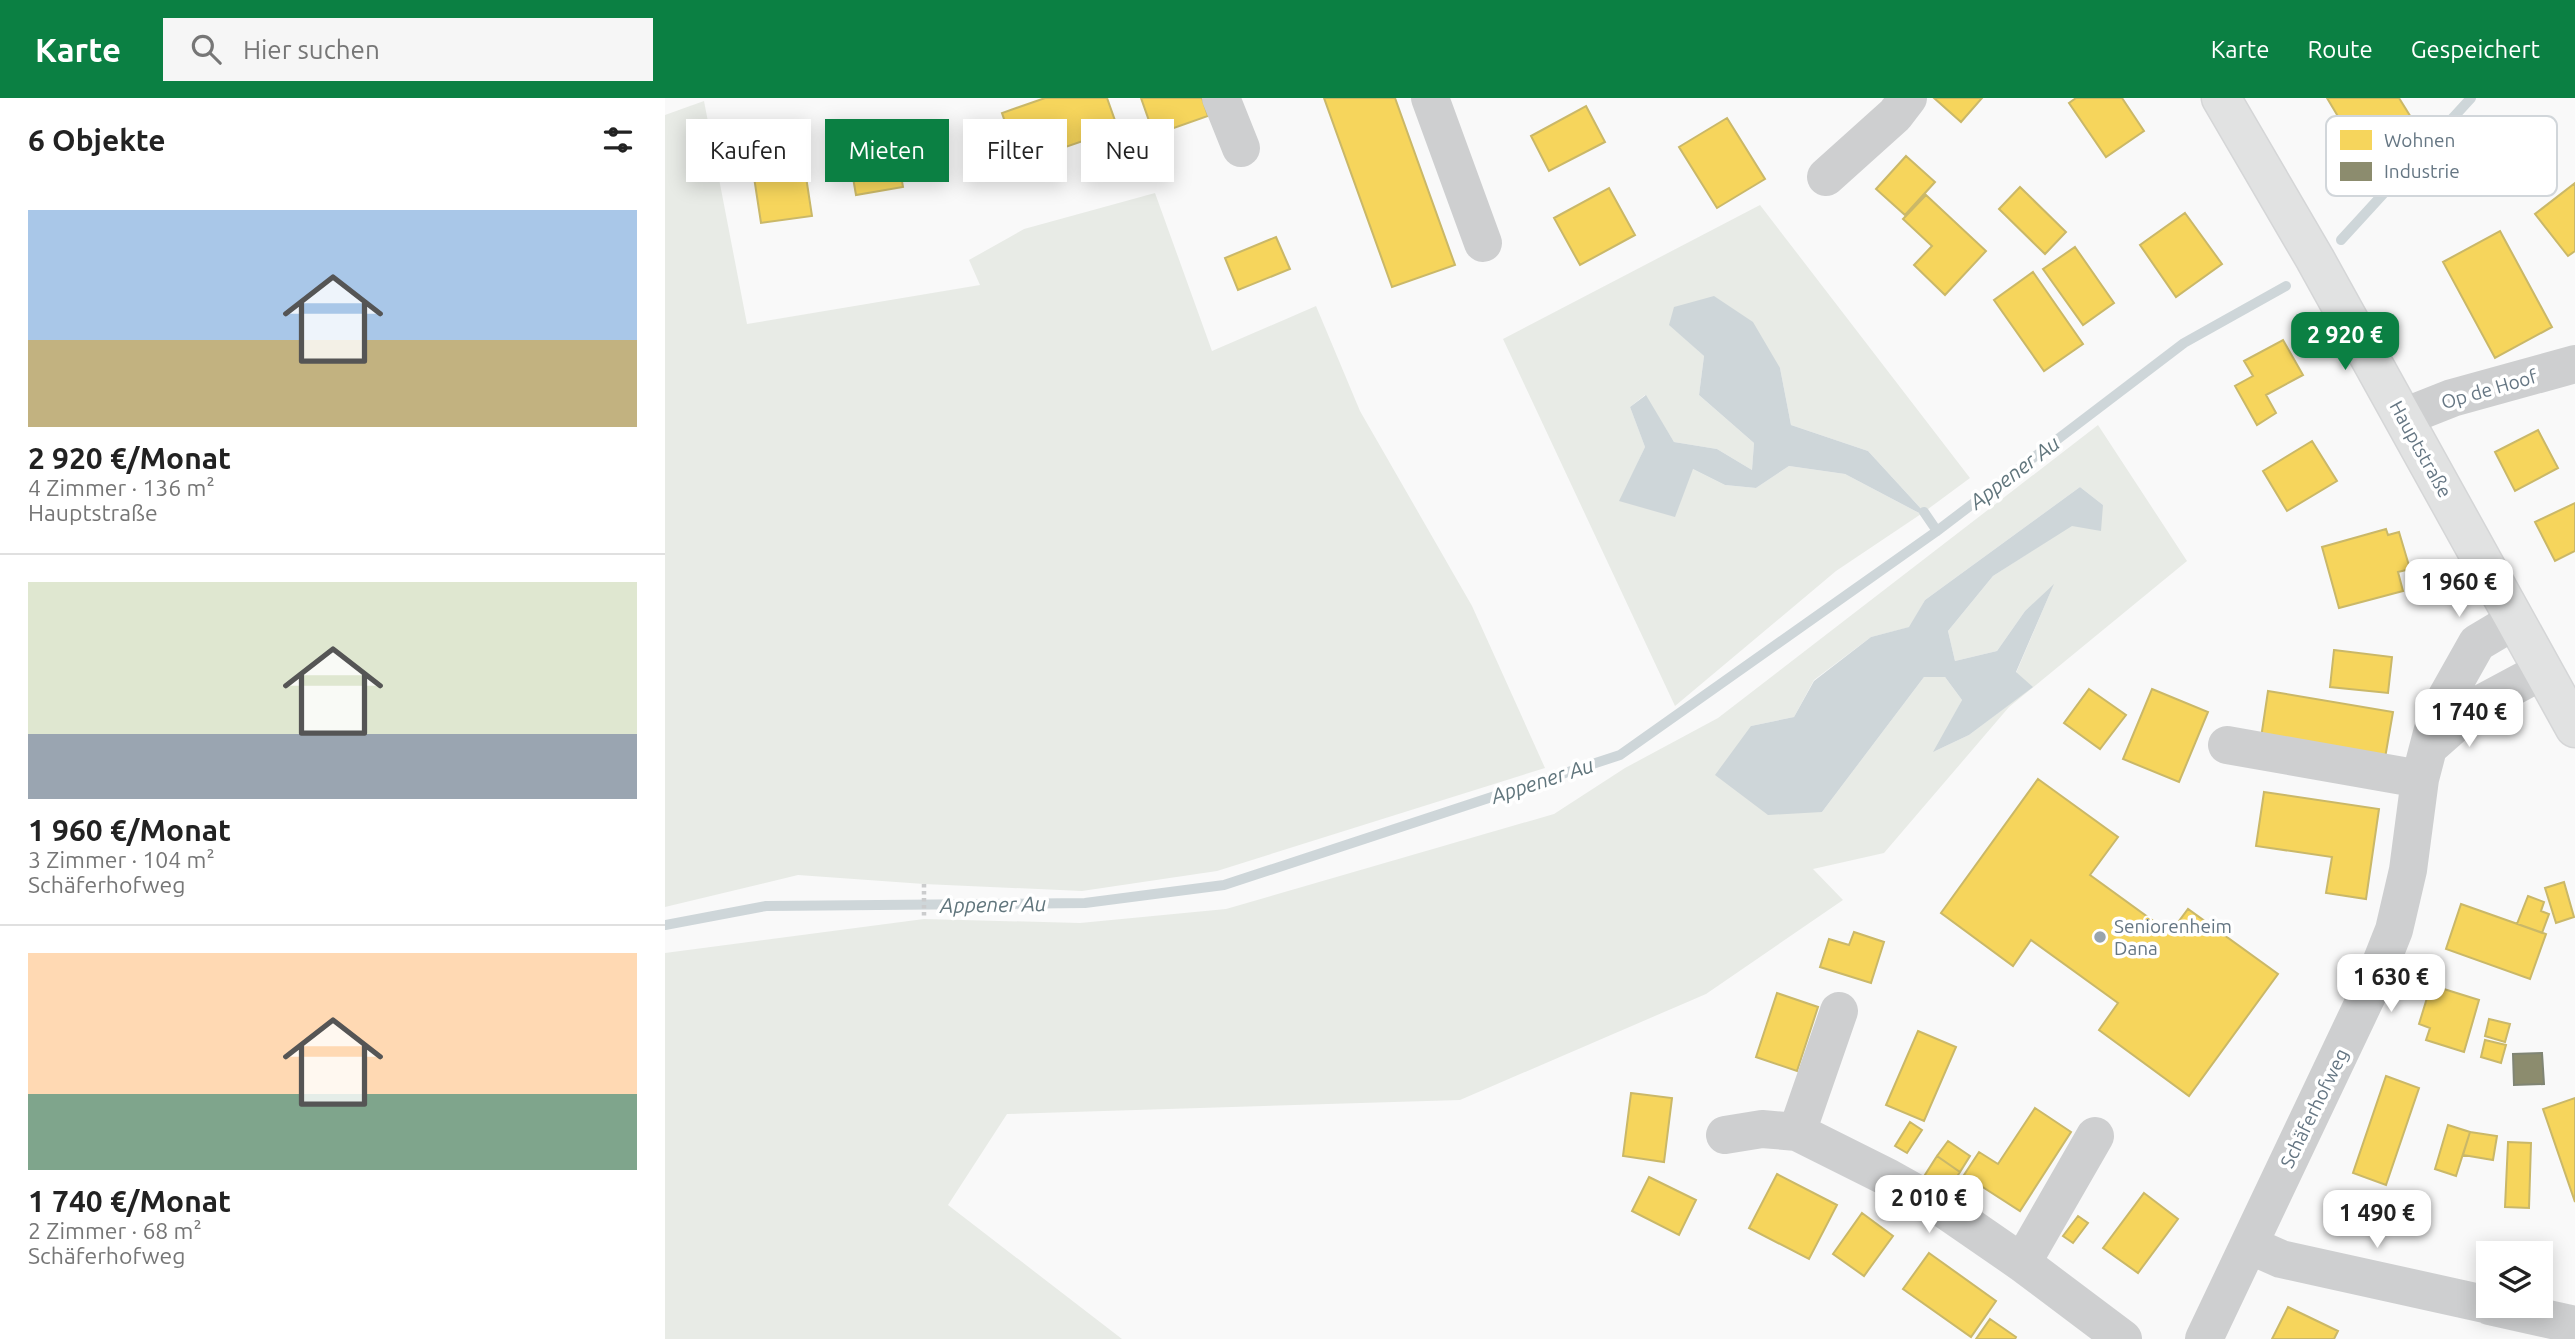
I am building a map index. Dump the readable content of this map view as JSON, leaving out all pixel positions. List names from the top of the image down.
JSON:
{
  "streets": {
    "main road": ["Hauptstraße"],
    "street": ["Op de Hoof", "Schäferhofweg"]
  },
  "crossings": [
    ["Op de Hoof", "Hauptstraße"],
    ["Hauptstraße", "Schäferhofweg"]
  ],
  "water": ["Appener Au"],
  "places": ["Seniorenheim Dana"],
  "legend": ["Wohnen", "Industrie"],
  "page": {
    "header": "Karte",
    "search": "Hier suchen",
    "nav": ["Karte", "Route", "Gespeichert"],
    "heading": "6 Objekte",
    "chip": [
      "Kaufen",
      "Mieten",
      "Filter",
      "Neu"
    ],
    "list": [
      {
        "name": "2 920 €/Monat",
        "note": "4 Zimmer · 136 m² · Hauptstraße"
      },
      {
        "name": "1 960 €/Monat",
        "note": "3 Zimmer · 104 m² · Schäferhofweg"
      },
      {
        "name": "1 740 €/Monat",
        "note": "2 Zimmer · 68 m² · Schäferhofweg"
      }
    ],
    "price": [
      "2 920 €",
      "1 960 €",
      "1 740 €",
      "1 630 €",
      "2 010 €",
      "1 490 €"
    ]
  }
}
